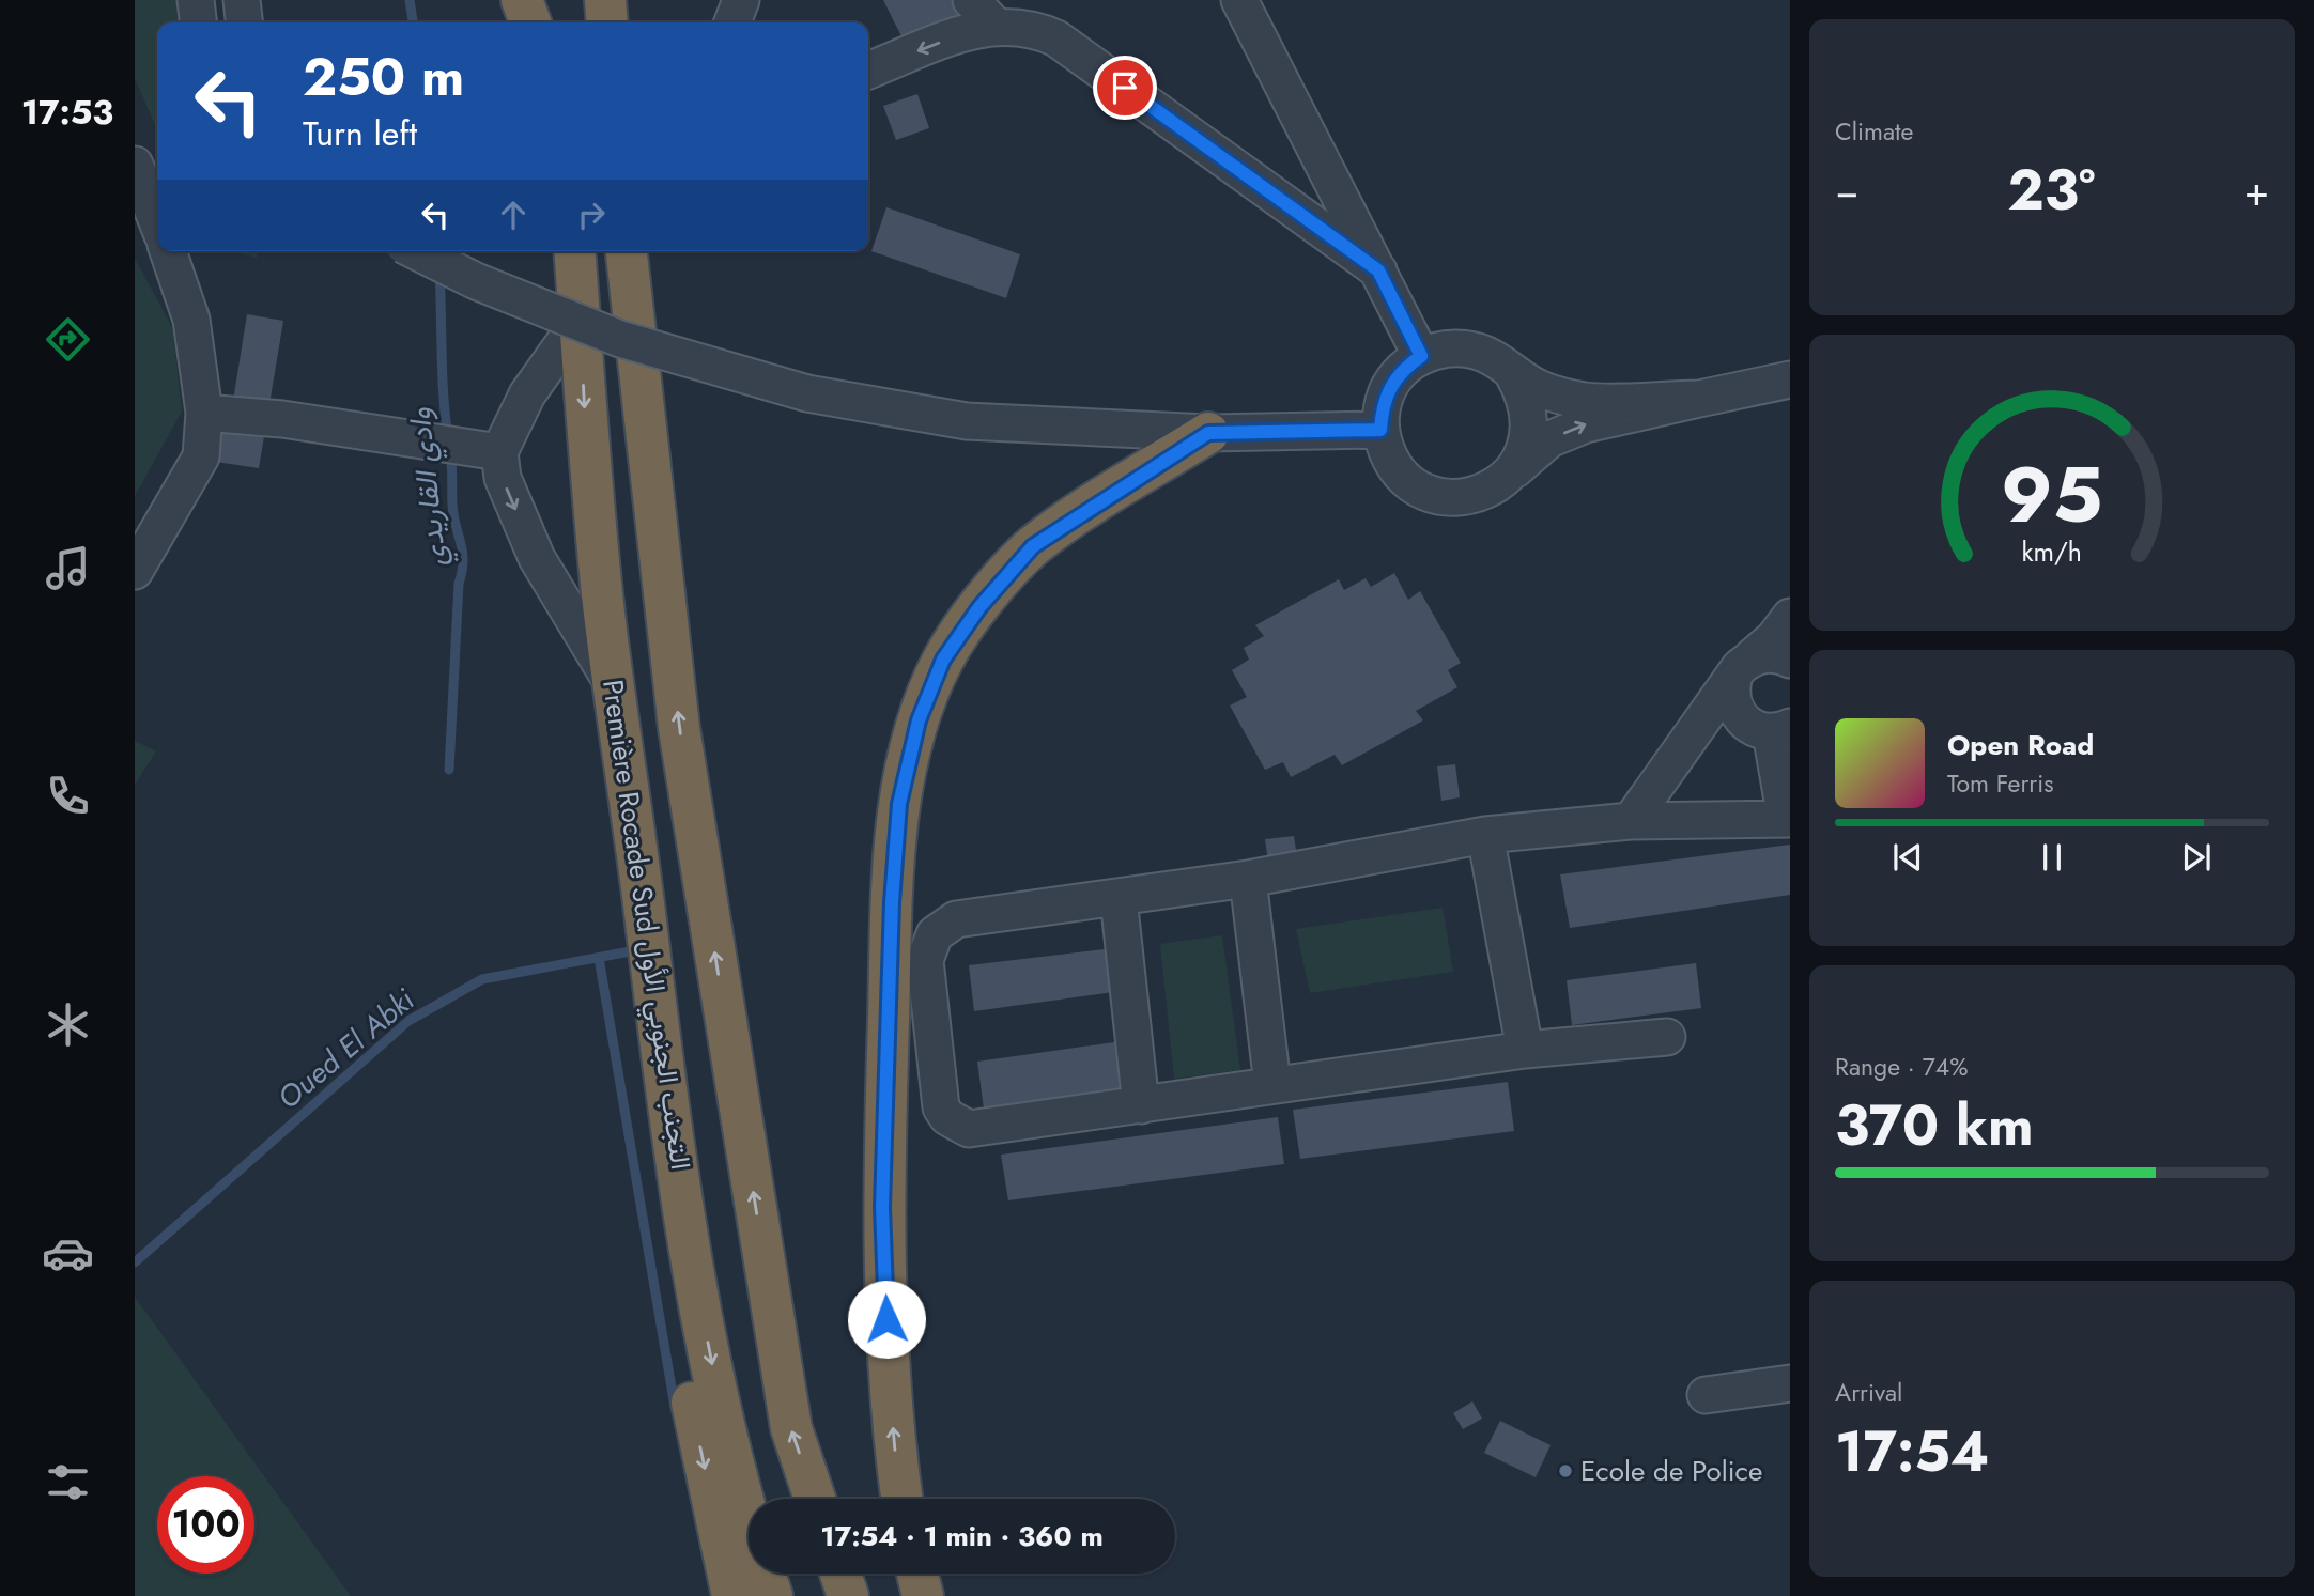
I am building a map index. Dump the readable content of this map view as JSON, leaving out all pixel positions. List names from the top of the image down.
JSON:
{
  "streets": {
    "highway": ["Première Rocade Sud التجنب الجنوبي الأول"]
  },
  "water": ["وادي القاريدي", "Oued El Abki"],
  "places": ["Ecole de Police"],
  "page": {
    "tabs": "17:53",
    "tile": [
      "Climate",
      ["Range · 74%", "370 km"],
      ["Arrival", "17:54"]
    ],
    "turn": ["250 m", "Turn left"],
    "heat": ["−", "23°", "+"],
    "song": ["Open Road", "Tom Ferris"],
    "limit": "100",
    "trip": "17:54 · 1 min · 360 m",
    "gauge": ["95", "km/h"]
  }
}
